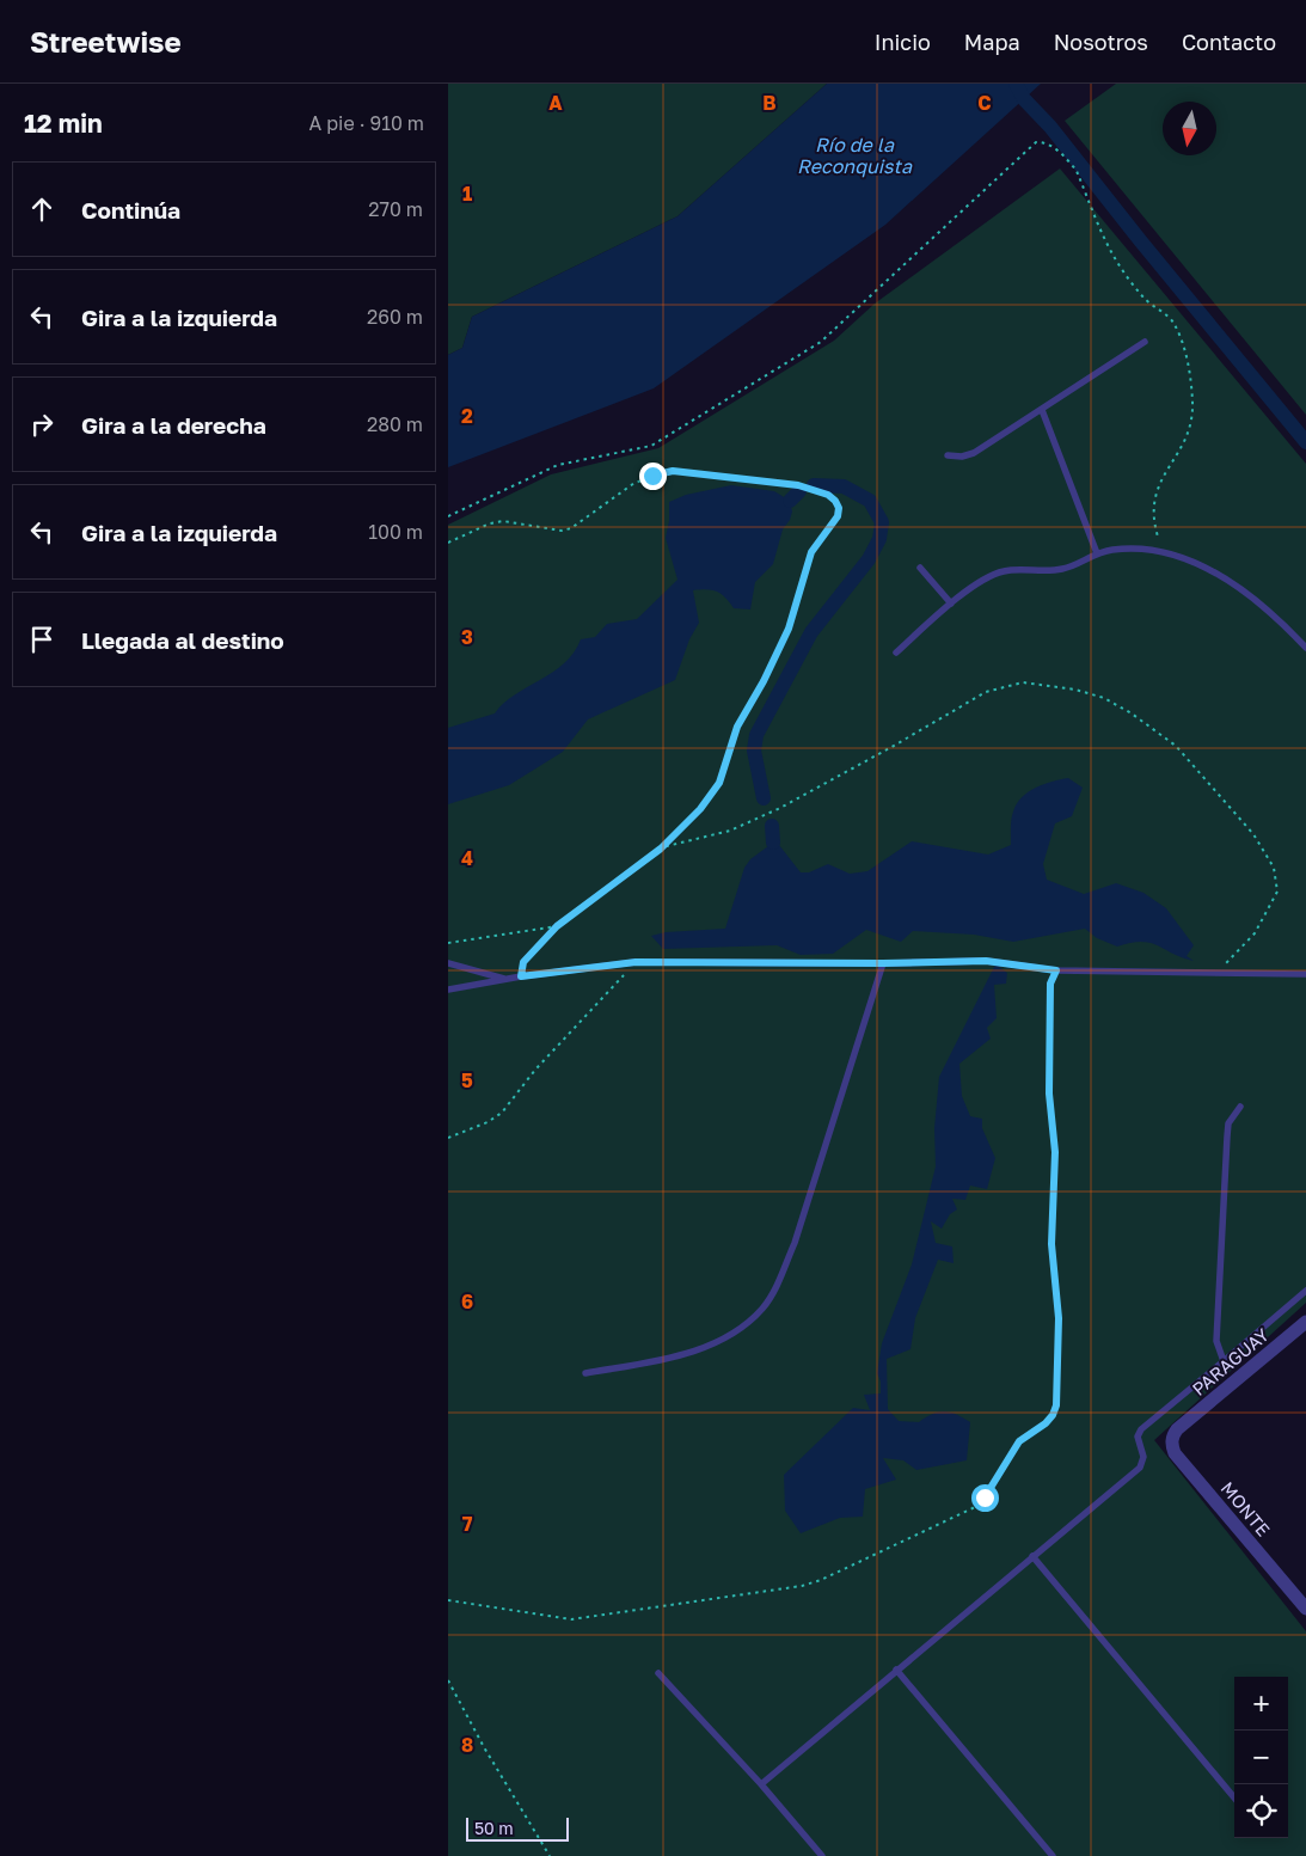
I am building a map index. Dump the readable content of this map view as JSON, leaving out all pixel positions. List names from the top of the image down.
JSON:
{
  "streets": {
    "street": ["PARAGUAY", "MONTE"]
  },
  "crossings": [
    ["PARAGUAY", "MONTE"]
  ],
  "water": ["Río de la Reconquista"],
  "scale_bar": "50 m",
  "north": "bottom",
  "page": {
    "header": "Streetwise",
    "nav": [
      "Inicio",
      "Mapa",
      "Nosotros",
      "Contacto"
    ],
    "heading": ["12 min", "A pie · 910 m"],
    "list": [
      ["Continúa", "270 m"],
      ["Gira a la izquierda", "260 m"],
      ["Gira a la derecha", "280 m"],
      ["Gira a la izquierda", "100 m"],
      "Llegada al destino"
    ],
    "map_buttons": ["+", "−"],
    "scale": "50 m"
  },
  "grid": {
    "columns": ["A", "B", "C"],
    "rows": [
      "1",
      "2",
      "3",
      "4",
      "5",
      "6",
      "7",
      "8"
    ]
  }
}
